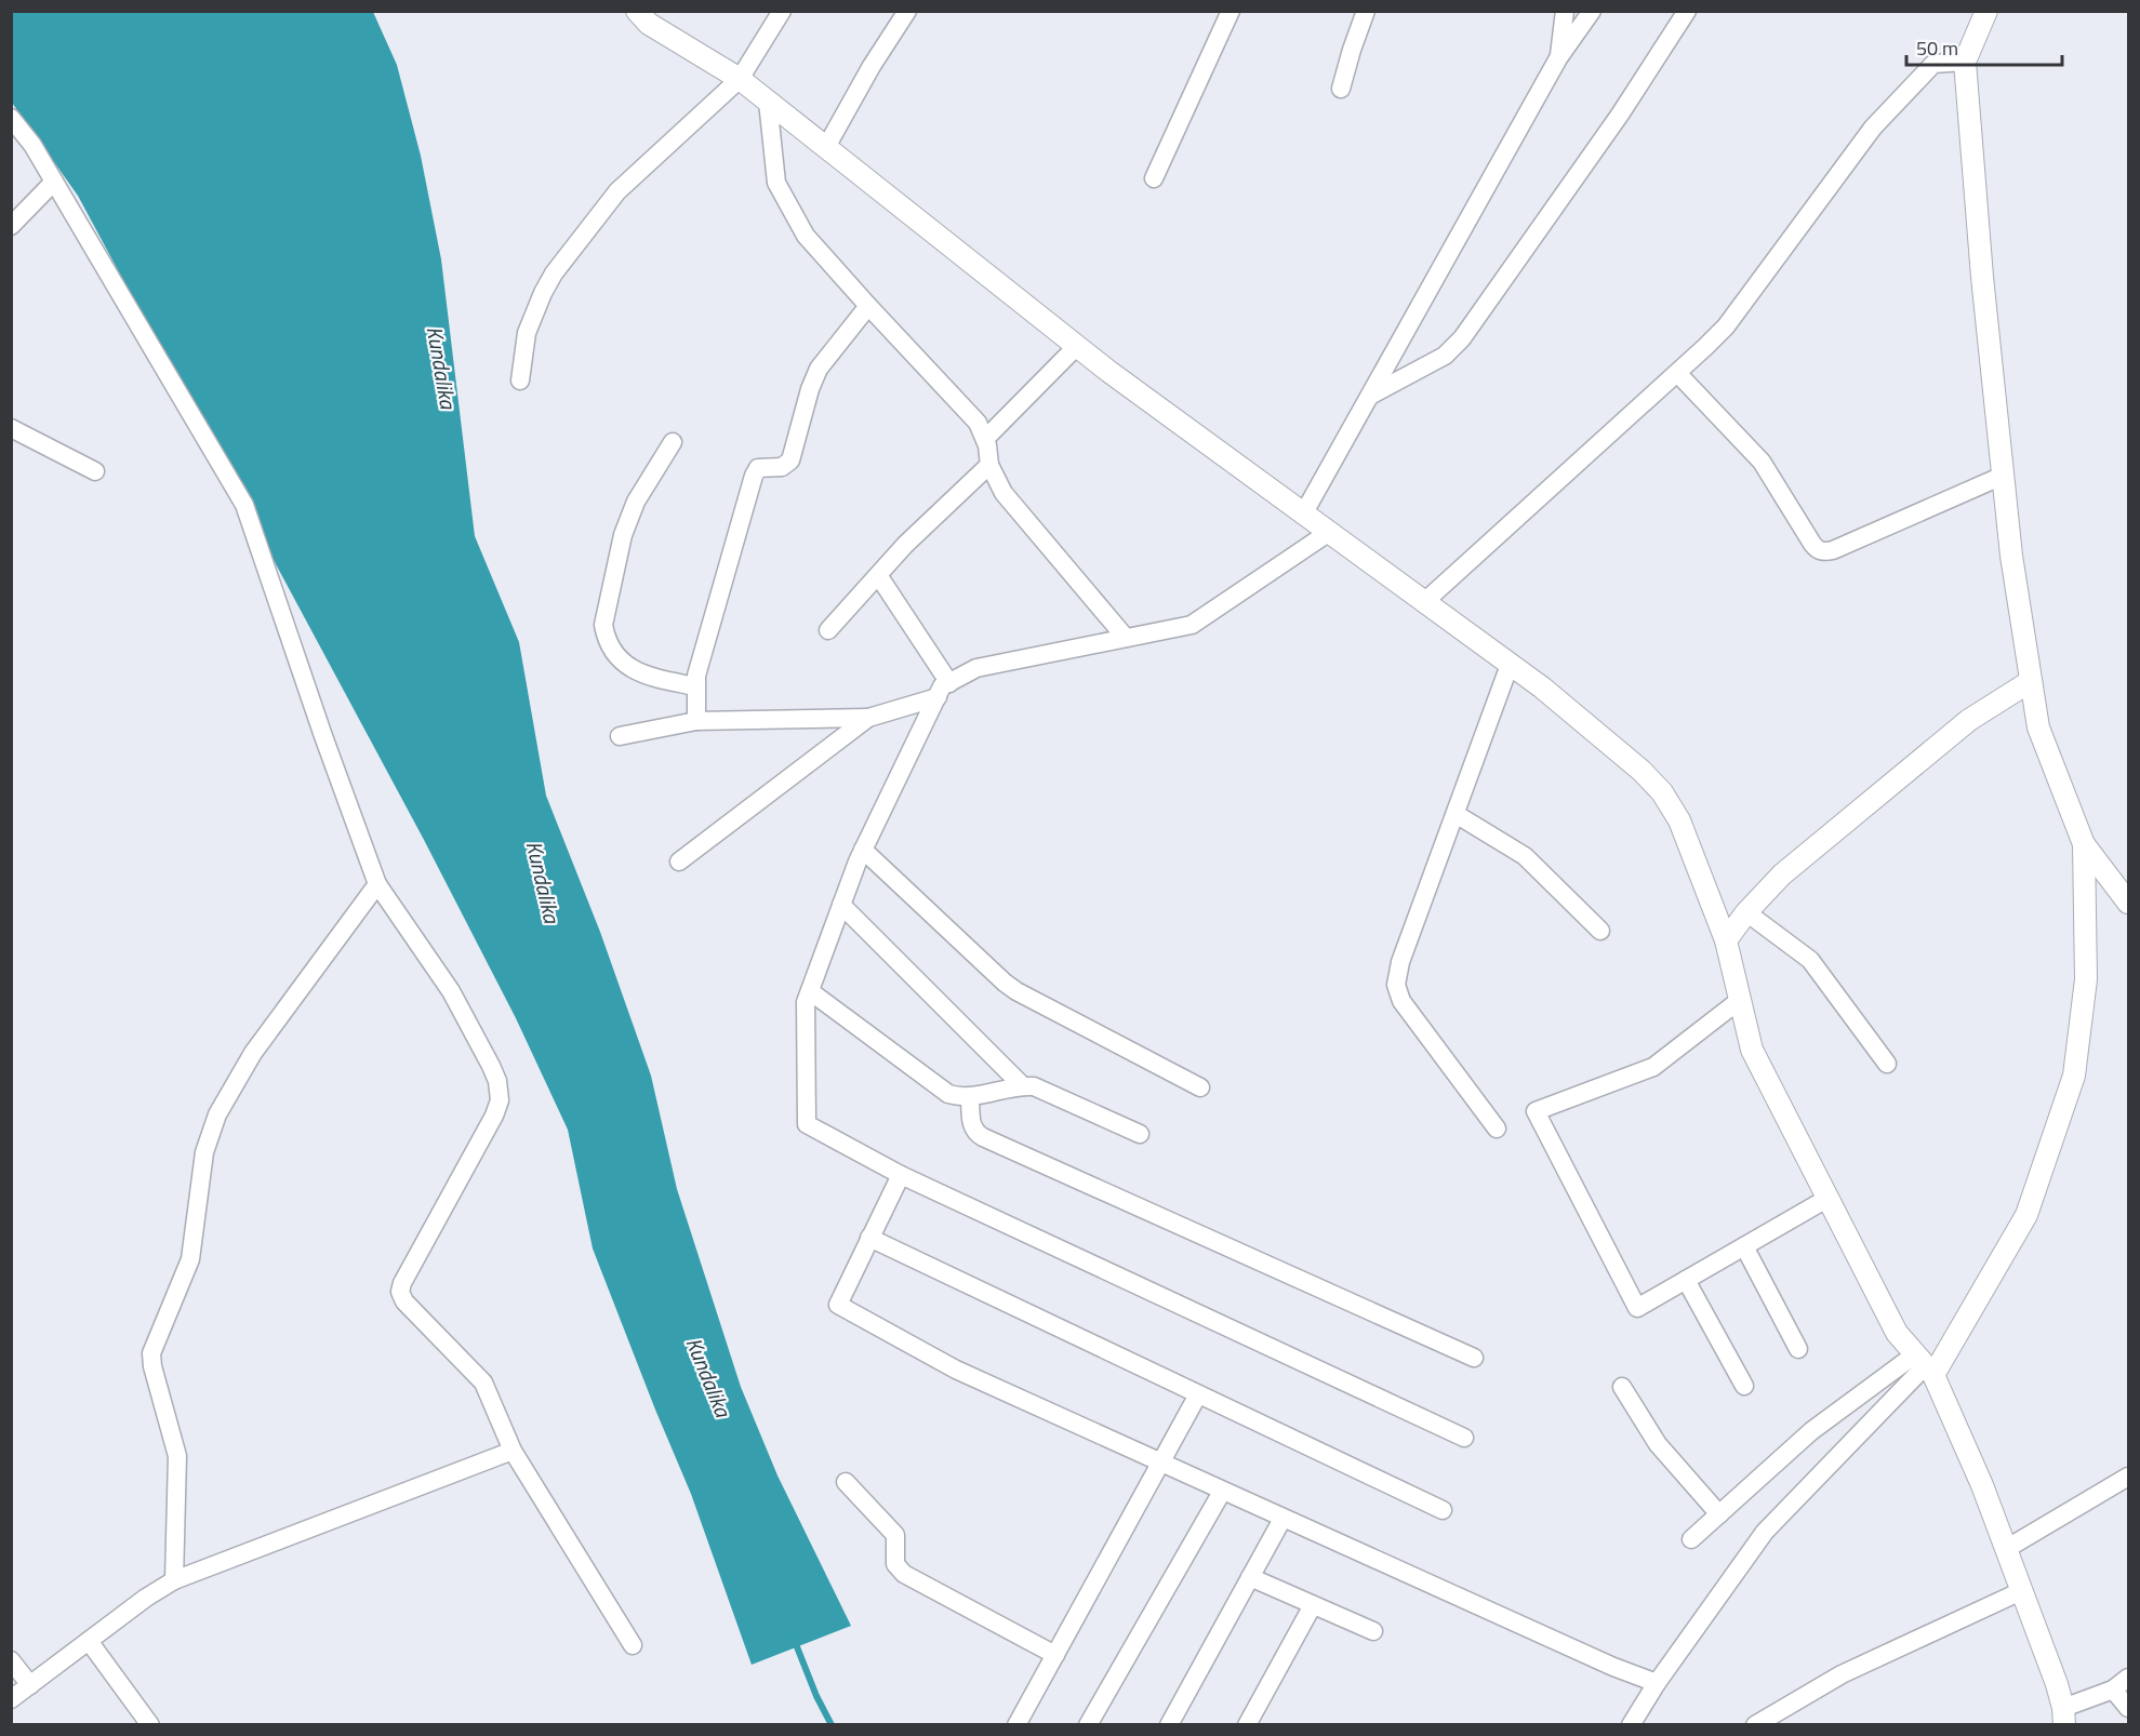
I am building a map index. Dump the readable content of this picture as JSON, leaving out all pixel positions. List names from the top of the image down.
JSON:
{
  "water": ["Kundalika"],
  "scale_bar": "50 m"
}
